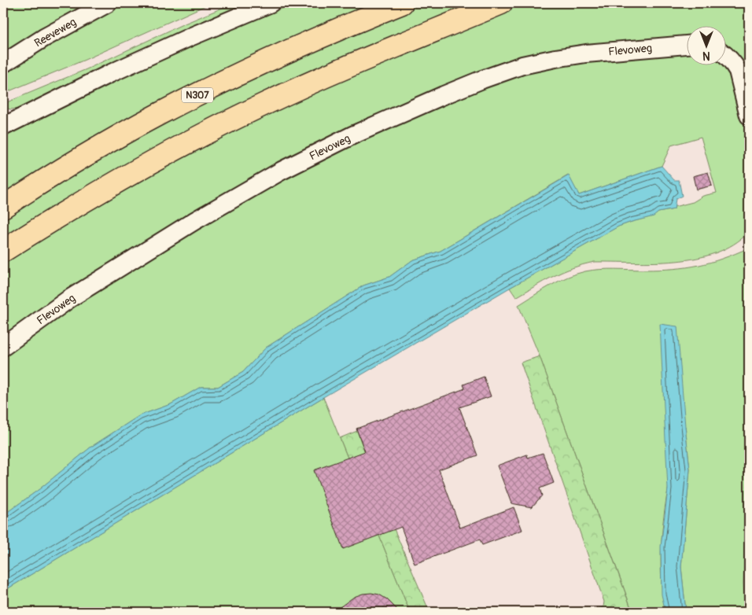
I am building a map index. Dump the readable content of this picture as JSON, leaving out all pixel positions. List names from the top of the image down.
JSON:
{
  "streets": {
    "highway": ["N307"],
    "street": ["Reeveweg", "Flevoweg"]
  },
  "north": "bottom"
}
